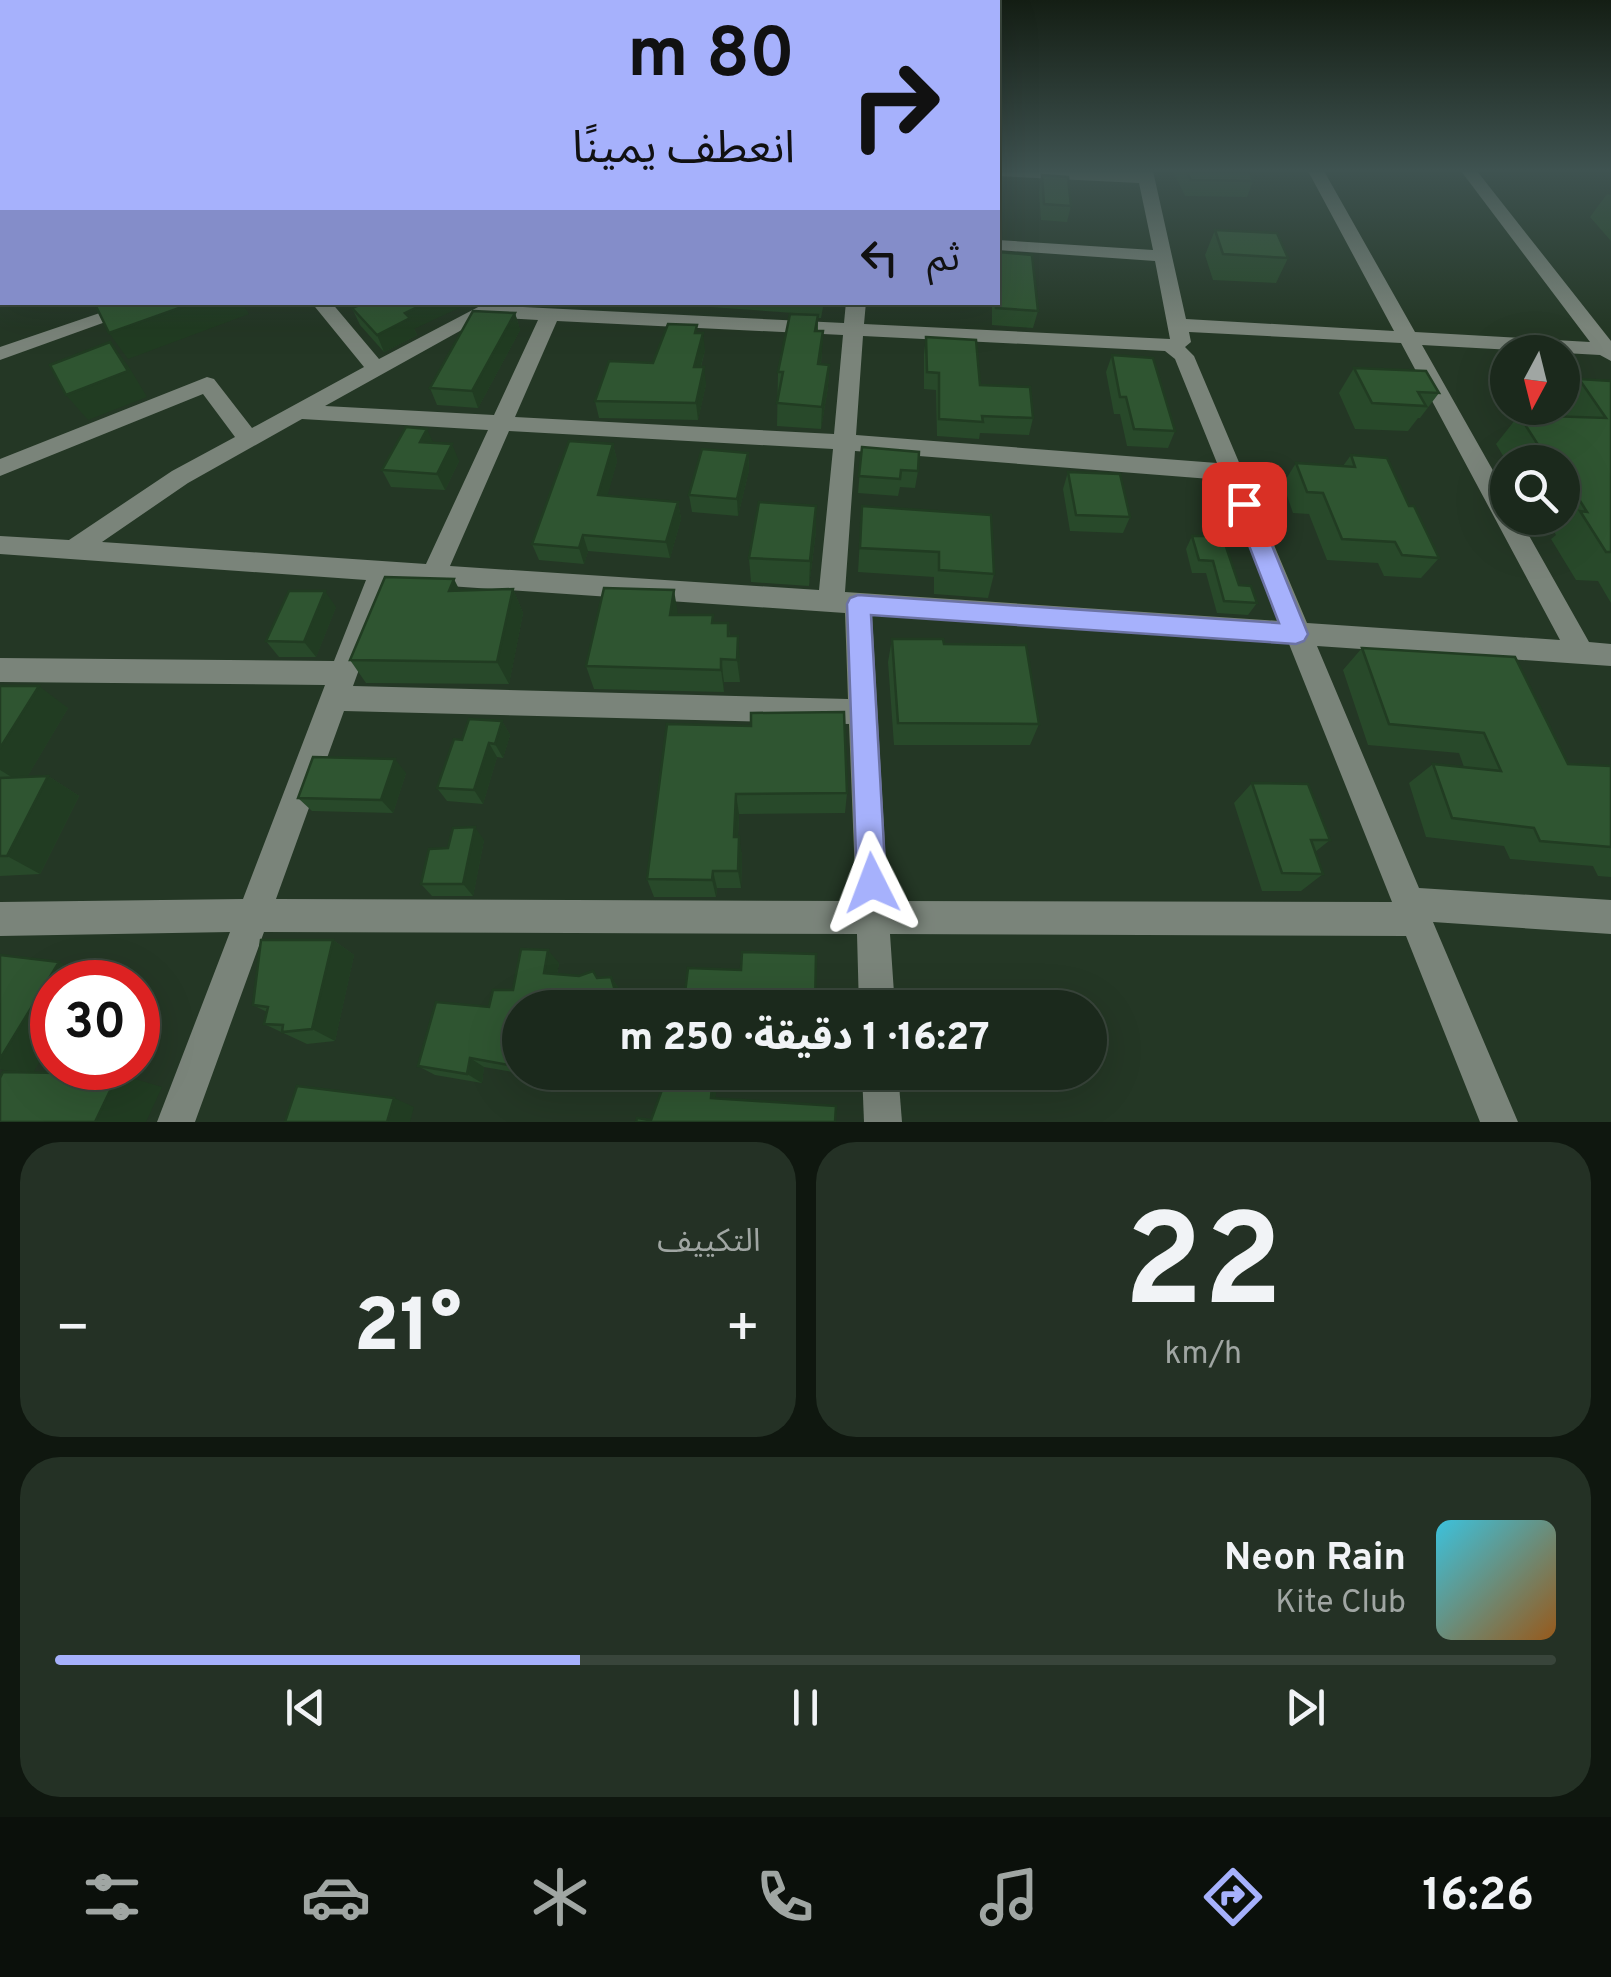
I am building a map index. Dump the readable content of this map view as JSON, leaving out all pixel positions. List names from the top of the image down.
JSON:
{
  "north": "bottom",
  "page": {
    "turn": ["80 m", "انعطف يمينًا"],
    "then": "ثم",
    "limit": "30",
    "trip": "16:27 · 1 دقيقة · 250 m",
    "tile": [
      ["22", "km/h"],
      "التكييف"
    ],
    "heat": ["−", "21°", "+"],
    "song": ["Neon Rain", "Kite Club"],
    "tabs": "16:26"
  }
}
